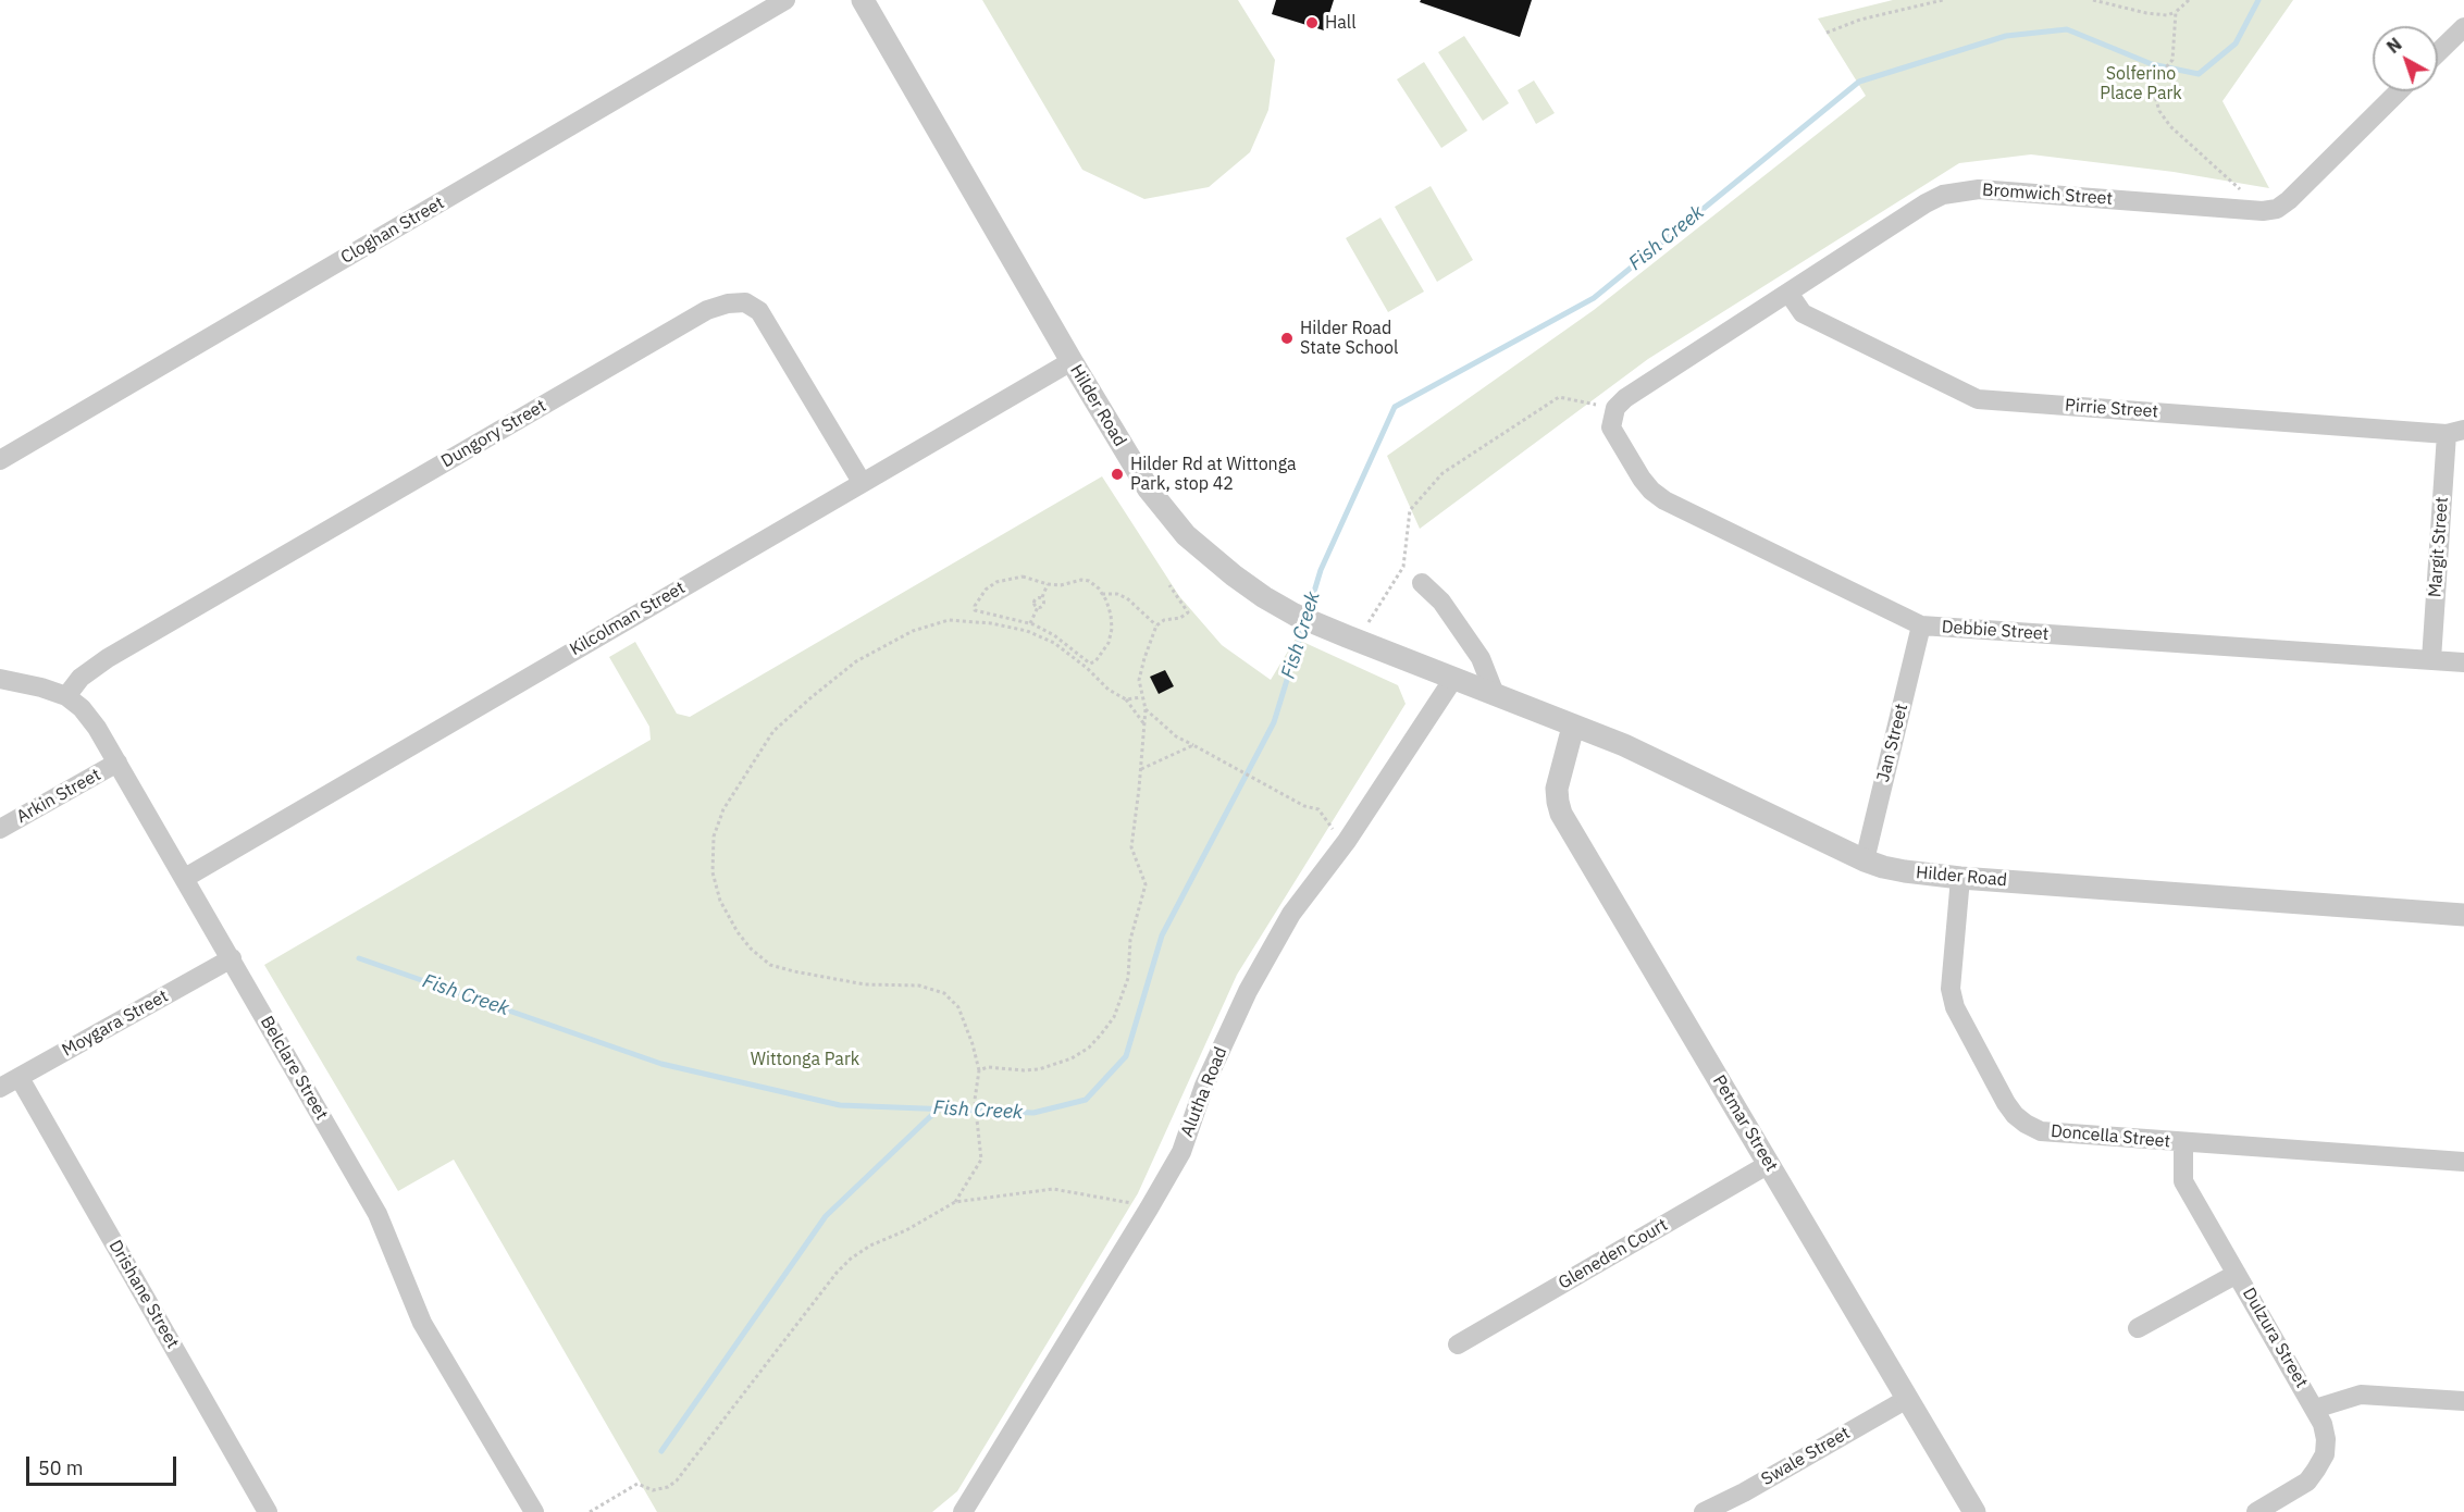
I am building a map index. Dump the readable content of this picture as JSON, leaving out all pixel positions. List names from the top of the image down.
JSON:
{
  "streets": {
    "street": [
      "Bromwich Street",
      "Cloghan Street",
      "Hilder Road",
      "Pirrie Street",
      "Dungory Street",
      "Margit Street",
      "Kilcolman Street",
      "Debbie Street",
      "Jan Street",
      "Arkin Street",
      "Moygara Street",
      "Belclare Street",
      "Alutha Road",
      "Petmar Street",
      "Doncella Street",
      "Gleneden Court",
      "Drishane Street",
      "Dulzura Street",
      "Swale Street"
    ]
  },
  "crossings": [
    ["Bromwich Street", "Pirrie Street"],
    ["Bromwich Street", "Debbie Street"],
    ["Hilder Road", "Kilcolman Street"],
    ["Hilder Road", "Jan Street"],
    ["Hilder Road", "Alutha Road"],
    ["Hilder Road", "Petmar Street"],
    ["Hilder Road", "Doncella Street"],
    ["Pirrie Street", "Margit Street"],
    ["Dungory Street", "Kilcolman Street"],
    ["Dungory Street", "Belclare Street"],
    ["Margit Street", "Debbie Street"],
    ["Kilcolman Street", "Belclare Street"],
    ["Debbie Street", "Jan Street"],
    ["Arkin Street", "Belclare Street"],
    ["Moygara Street", "Belclare Street"],
    ["Moygara Street", "Drishane Street"],
    ["Petmar Street", "Gleneden Court"],
    ["Petmar Street", "Swale Street"],
    ["Doncella Street", "Dulzura Street"]
  ],
  "water": ["Fish Creek"],
  "parks": ["Solferino Place Park", "Wittonga Park"],
  "places": ["Hall", "Hilder Road State School", "Hilder Rd at Wittonga Park, stop 42"],
  "scale_bar": "50 m",
  "north": "top left"
}
